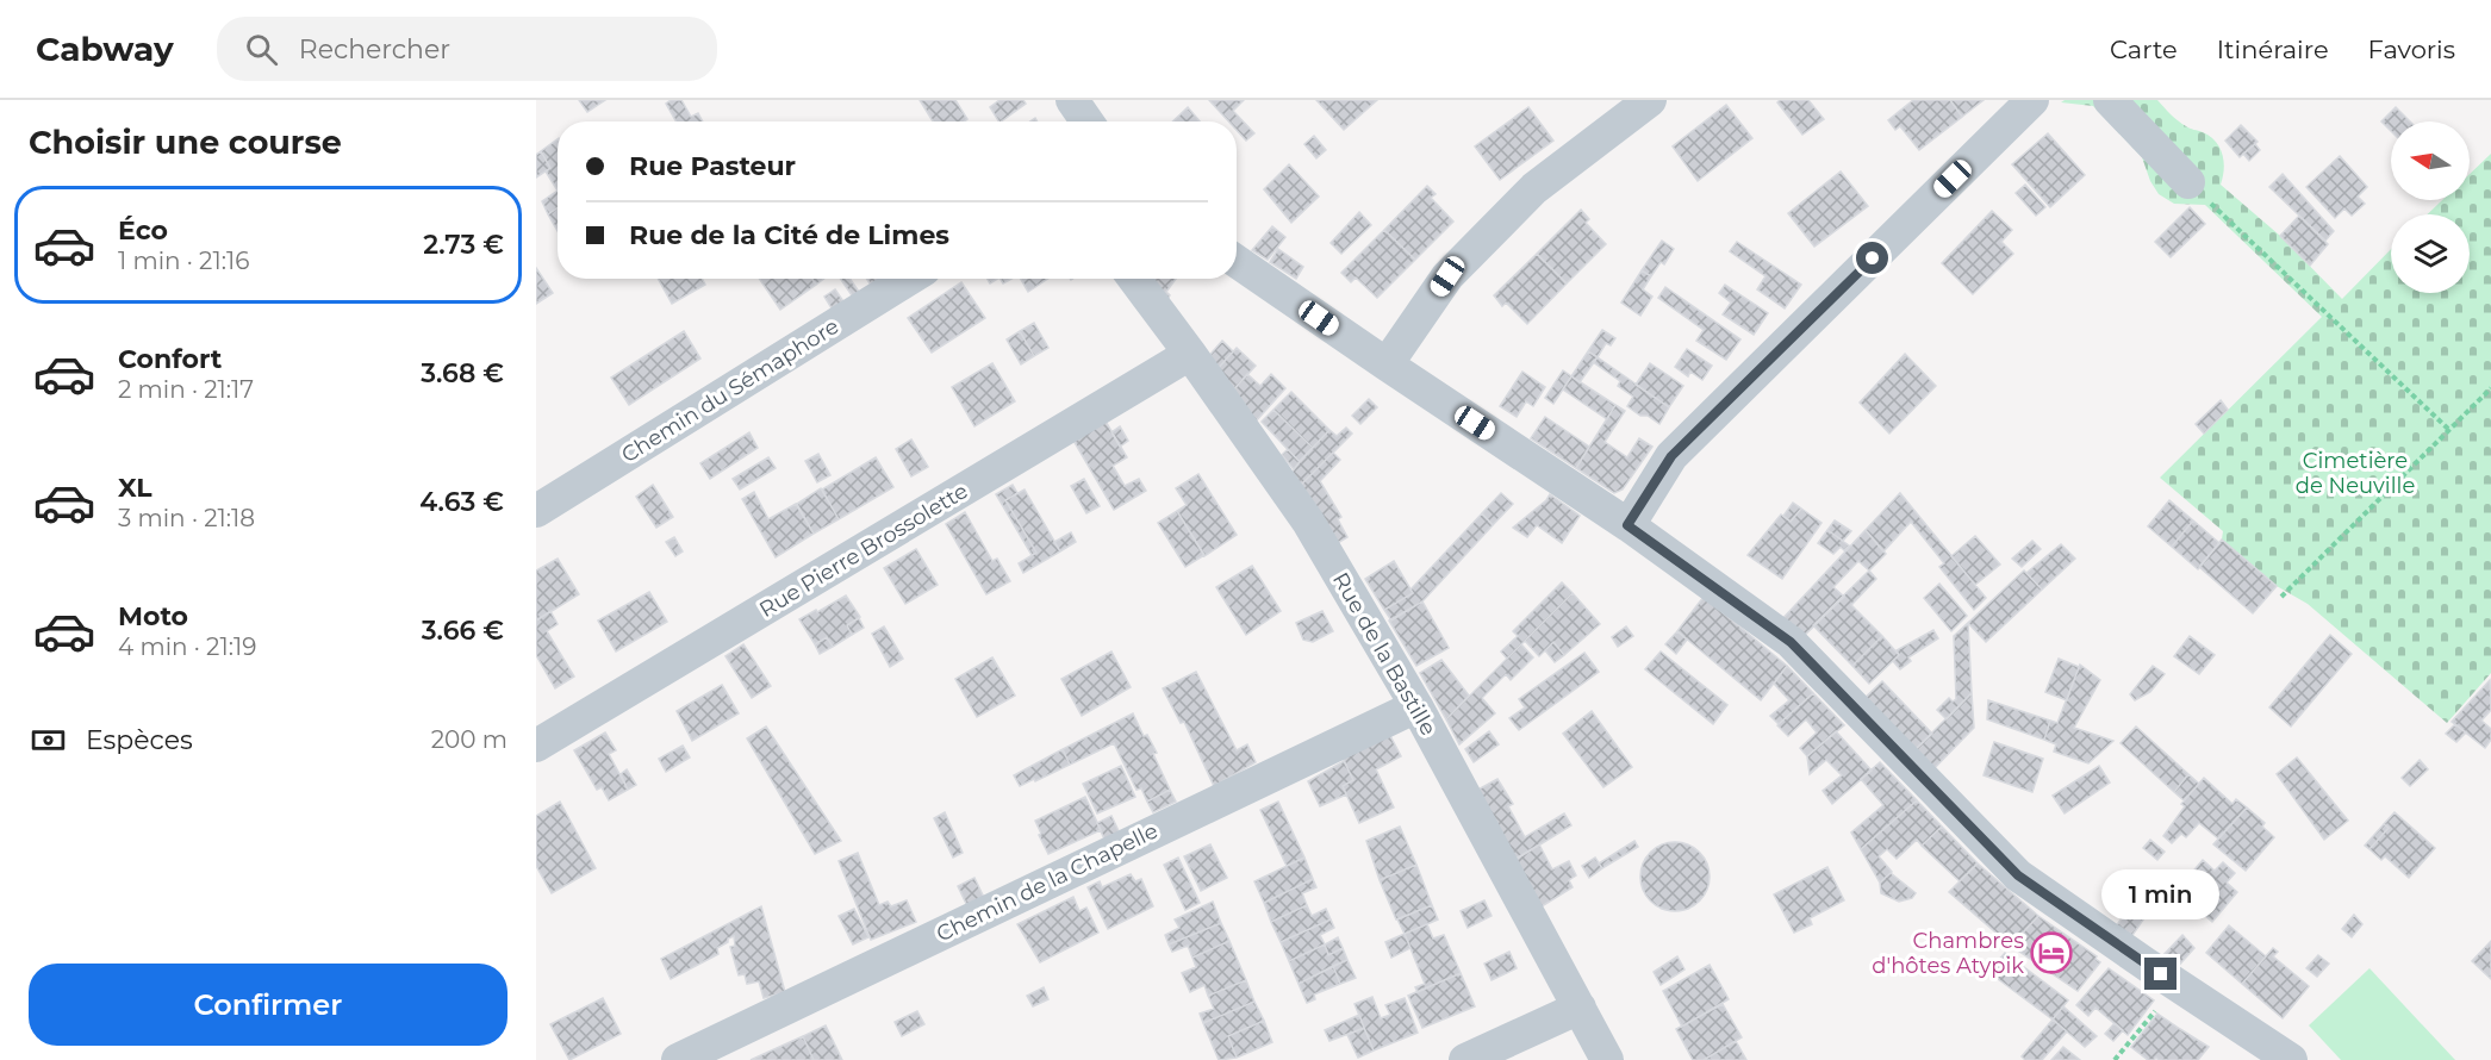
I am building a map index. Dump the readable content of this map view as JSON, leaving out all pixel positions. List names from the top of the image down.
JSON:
{
  "streets": {
    "street": [
      "Chemin du Sémaphore",
      "Rue Pierre Brossolette",
      "Rue de la Bastille",
      "Chemin de la Chapelle"
    ]
  },
  "crossings": [
    ["Rue Pierre Brossolette", "Rue de la Bastille"],
    ["Rue de la Bastille", "Chemin de la Chapelle"]
  ],
  "parks": ["Cimetière de Neuville"],
  "places": {
    "hotel": ["Chambres d'hôtes Atypik"]
  },
  "north": "left",
  "page": {
    "header": "Cabway",
    "search": "Rechercher",
    "nav": ["Carte", "Itinéraire", "Favoris"],
    "heading": "Choisir une course",
    "banner": ["Rue Pasteur", "Rue de la Cité de Limes"],
    "list": [
      {
        "name": "Éco",
        "note": "1 min · 21:16",
        "value": "2.73 €"
      },
      {
        "name": "Confort",
        "note": "2 min · 21:17",
        "value": "3.68 €"
      },
      {
        "name": "XL",
        "note": "3 min · 21:18",
        "value": "4.63 €"
      },
      {
        "name": "Moto",
        "note": "4 min · 21:19",
        "value": "3.66 €"
      }
    ],
    "pay": ["Espèces", "200 m"],
    "bubble": "1 min",
    "buttons": "Confirmer"
  }
}
